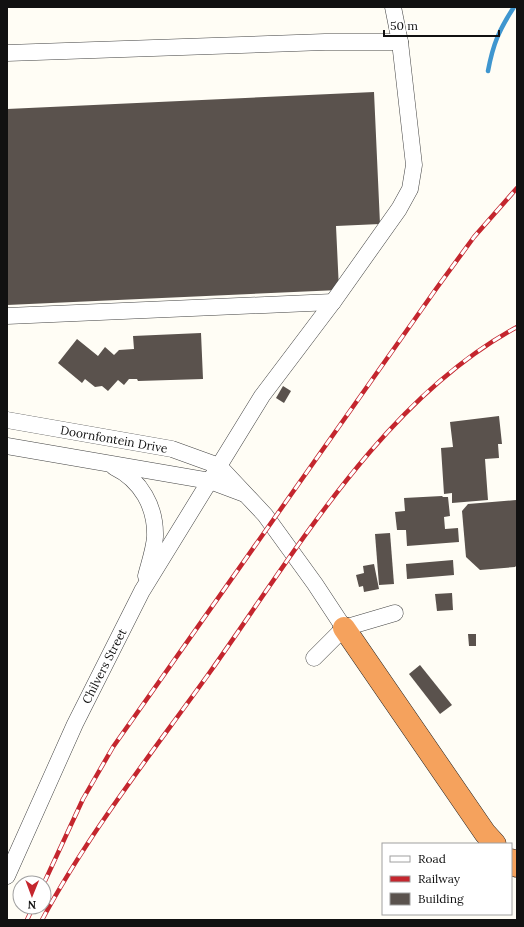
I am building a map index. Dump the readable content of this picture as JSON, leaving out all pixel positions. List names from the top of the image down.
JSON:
{
  "streets": {
    "street": ["Doornfontein Drive", "Chilvers Street"]
  },
  "crossings": [
    ["Doornfontein Drive", "Chilvers Street"]
  ],
  "legend": ["Road", "Railway", "Building"],
  "scale_bar": "50 m",
  "north": "bottom"
}
